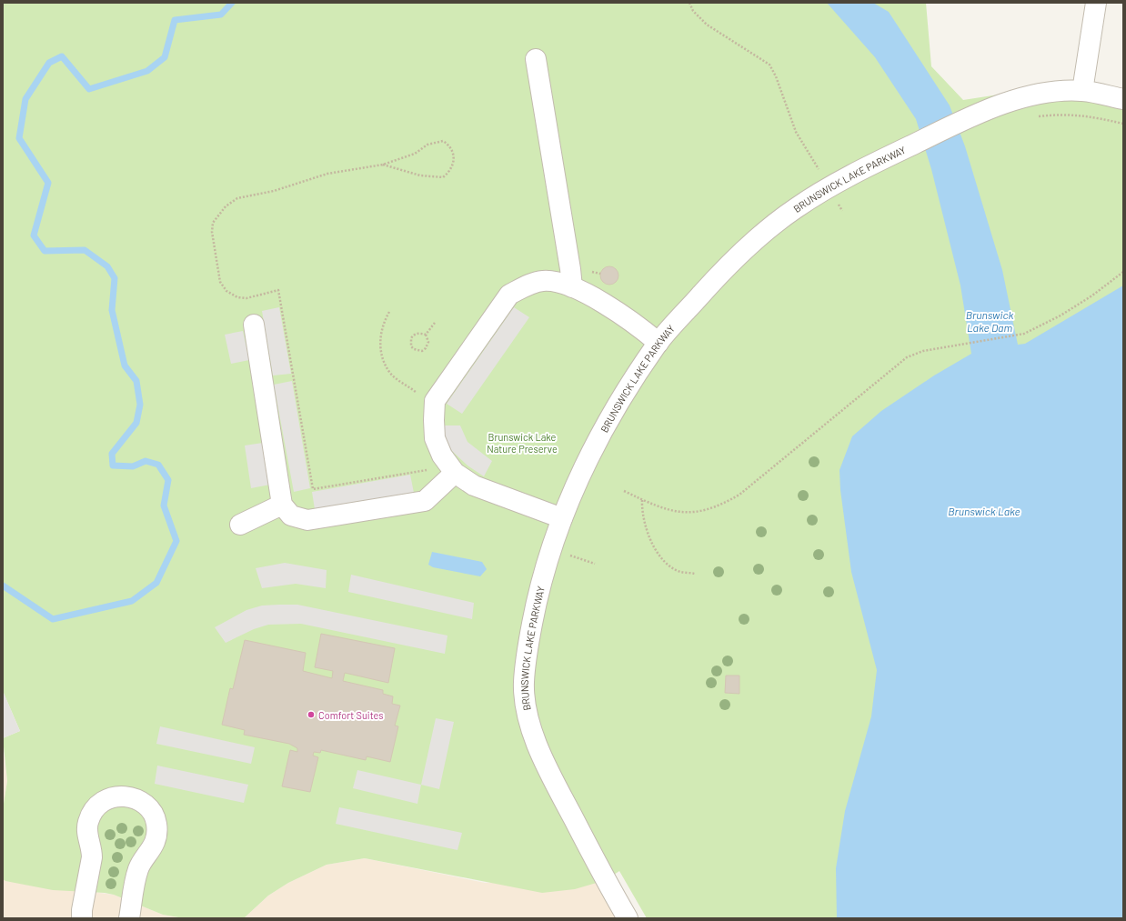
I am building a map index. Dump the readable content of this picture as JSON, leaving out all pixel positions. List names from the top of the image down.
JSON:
{
  "streets": {
    "street": ["BRUNSWICK LAKE PARKWAY"]
  },
  "water": ["Brunswick Lake Dam", "Brunswick Lake"],
  "parks": ["Brunswick Lake Nature Preserve"],
  "places": ["Comfort Suites"]
}
